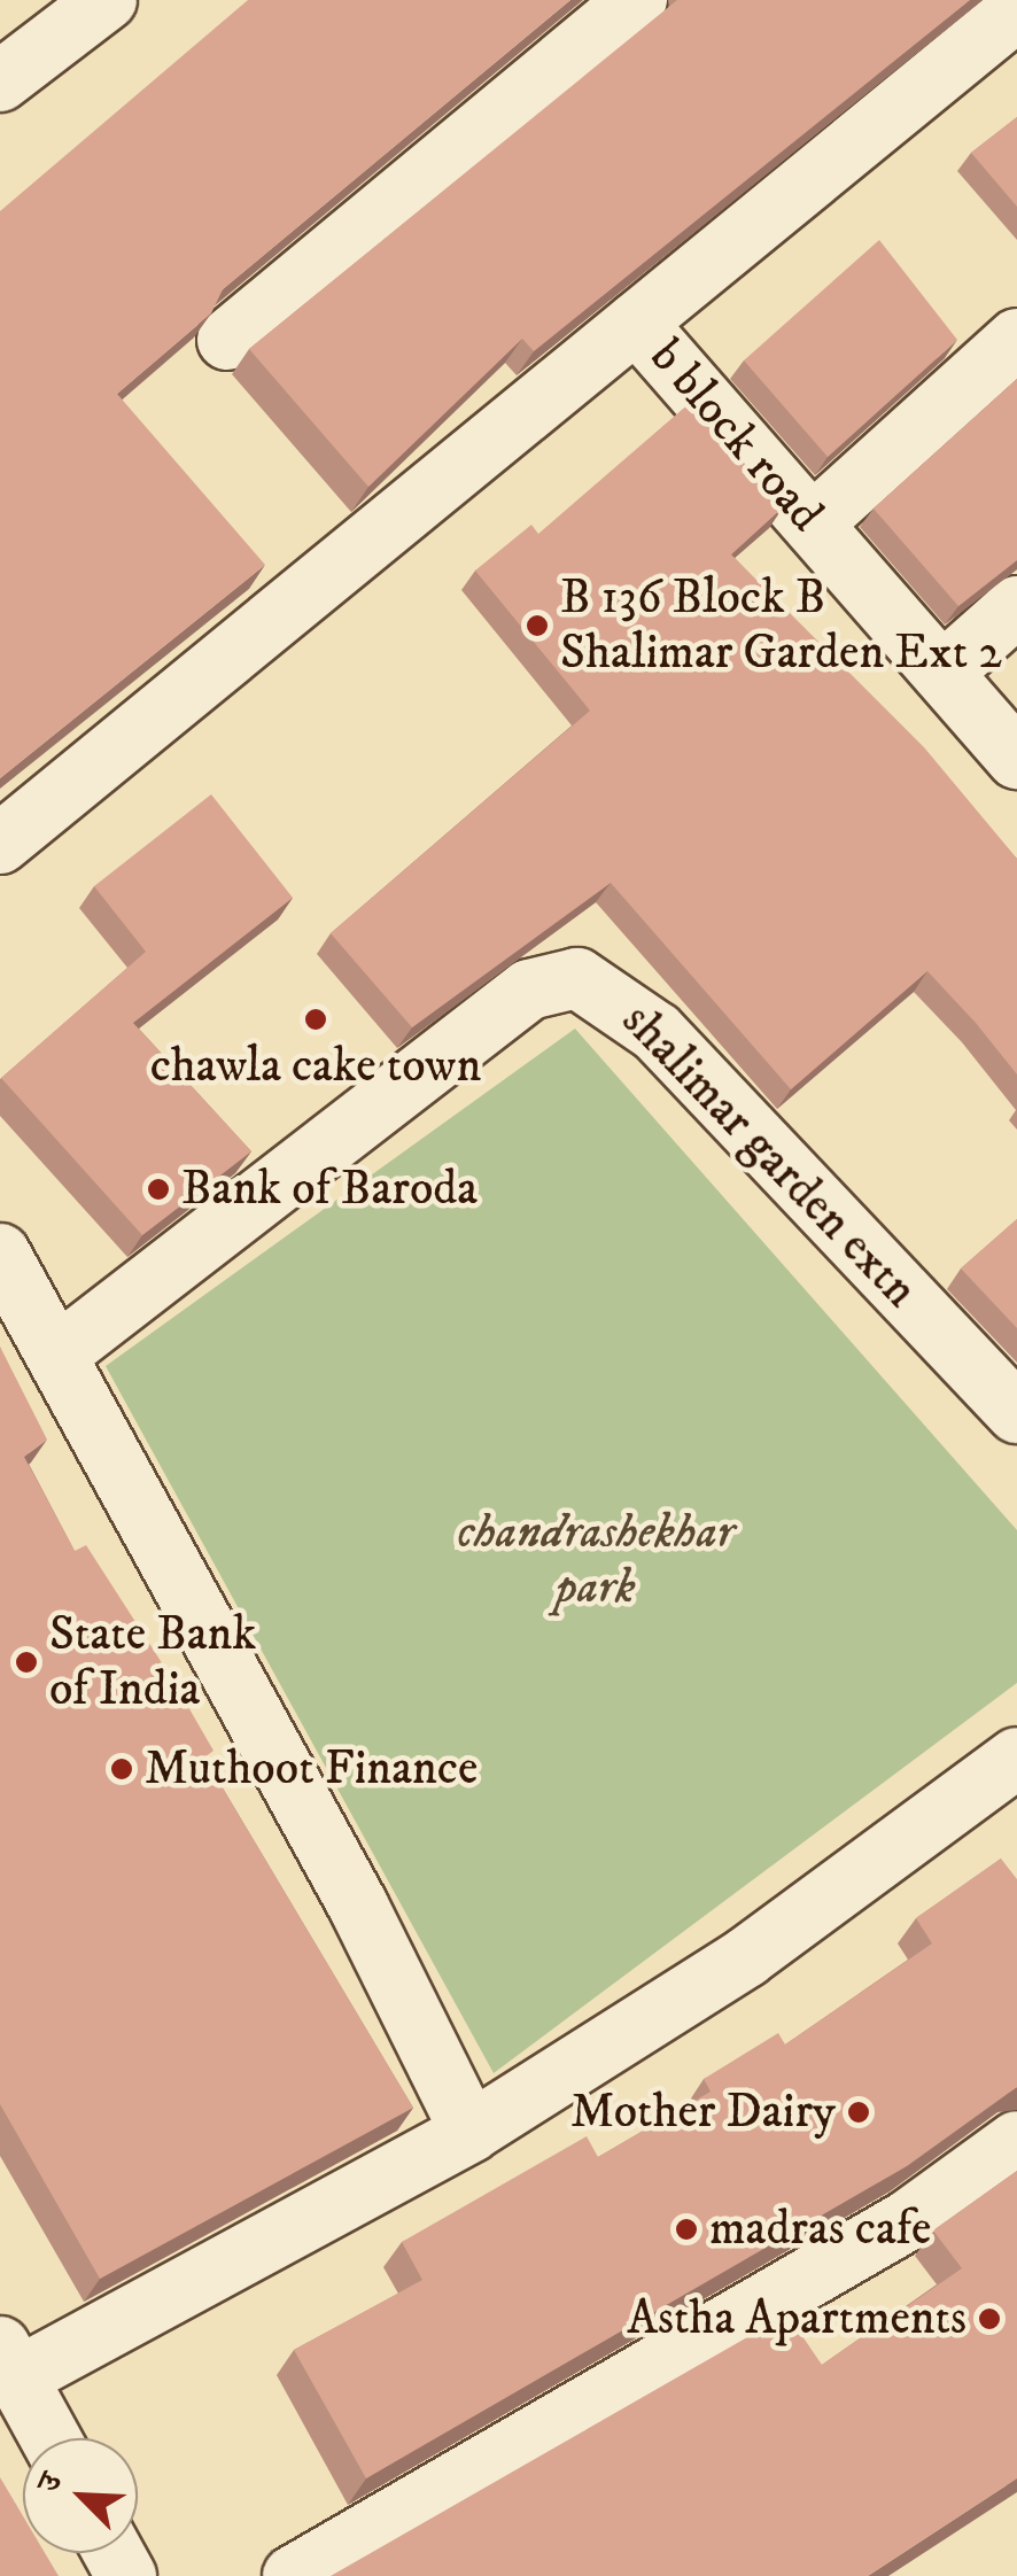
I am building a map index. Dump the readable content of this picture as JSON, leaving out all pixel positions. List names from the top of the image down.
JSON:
{
  "streets": {
    "street": ["b block road", "shalimar garden extn"]
  },
  "parks": ["chandrashekhar park"],
  "places": [
    "B 136 Block B Shalimar Garden Ext 2",
    "chawla cake town",
    "Bank of Baroda",
    "State Bank of India",
    "Muthoot Finance",
    "Mother Dairy",
    "madras cafe",
    "Astha Apartments"
  ],
  "north": "top left"
}
